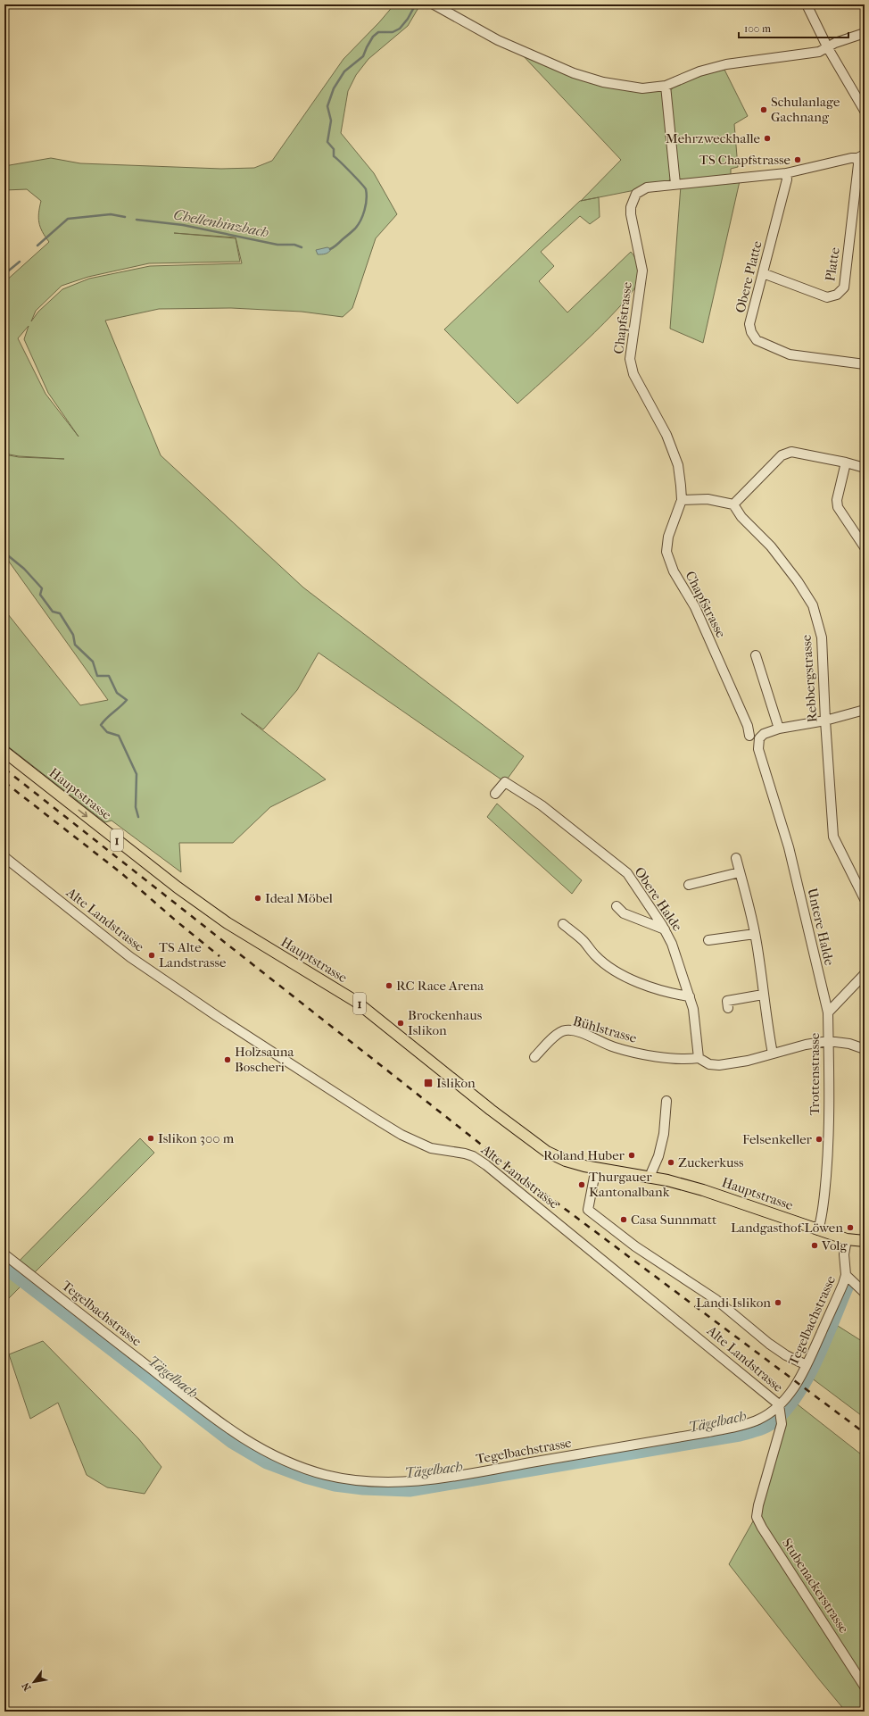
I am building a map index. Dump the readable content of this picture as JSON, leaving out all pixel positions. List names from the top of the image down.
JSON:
{
  "streets": {
    "main road": ["Hauptstrasse", "1"],
    "street": [
      "Platte",
      "Obere Platte",
      "Chapfstrasse",
      "Rebbergstrasse",
      "Obere Halde",
      "Alte Landstrasse",
      "Untere Halde",
      "Bühlstrasse",
      "Trottenstrasse",
      "Tegelbachstrasse",
      "Stubenackerstrasse"
    ]
  },
  "crossings": [
    ["Platte", "Obere Platte"],
    ["Platte", "Chapfstrasse"],
    ["Obere Platte", "Chapfstrasse"],
    ["Rebbergstrasse", "Untere Halde"],
    ["Hauptstrasse", "Trottenstrasse"],
    ["Hauptstrasse", "Tegelbachstrasse"],
    ["Obere Halde", "Bühlstrasse"],
    ["Alte Landstrasse", "Tegelbachstrasse"],
    ["Alte Landstrasse", "Stubenackerstrasse"],
    ["Untere Halde", "Trottenstrasse"],
    ["Tegelbachstrasse", "Stubenackerstrasse"]
  ],
  "one_way": ["Hauptstrasse"],
  "water": ["Chellenbinzbach", "Tägelbach"],
  "places": {
    "other": [
      "Schulanlage Gachnang",
      "Mehrzweckhalle",
      "TS Chapfstrasse",
      "Ideal Möbel",
      "TS Alte Landstrasse",
      "RC Race Arena",
      "Brockenhaus Islikon",
      "Holzsauna Boscheri",
      "Islikon 300 m",
      "Felsenkeller",
      "Roland Huber",
      "Zuckerkuss",
      "Thurgauer Kantonalbank",
      "Casa Sunnmatt",
      "Landgasthof Löwen",
      "Volg",
      "Landi Islikon"
    ],
    "transit": ["Islikon"]
  },
  "scale_bar": "100 m",
  "north": "bottom left"
}
